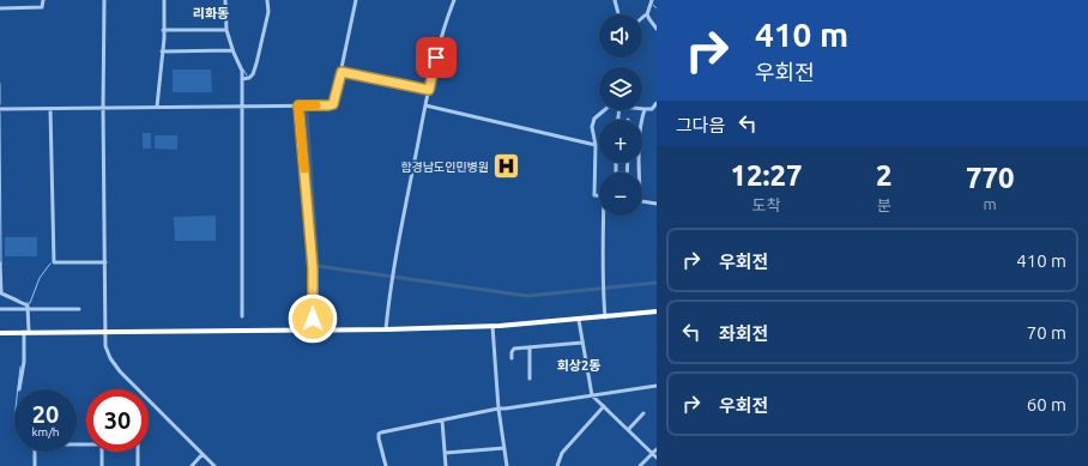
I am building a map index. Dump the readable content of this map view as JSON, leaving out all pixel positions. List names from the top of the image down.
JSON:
{
  "districts": ["리화동", "회상2동"],
  "places": {
    "hospital": ["함경남도인민병원"]
  },
  "page": {
    "turn": ["410 m", "우회전"],
    "map_buttons": ["+", "−"],
    "then": "그다음",
    "eta": [
      "12:27",
      "도착",
      "2",
      "분",
      "770",
      "m"
    ],
    "list": [
      {
        "name": "우회전",
        "value": "410 m"
      },
      {
        "name": "좌회전",
        "value": "70 m"
      },
      {
        "name": "우회전",
        "value": "60 m"
      }
    ],
    "speed": "20 km/h",
    "limit": "30"
  }
}
